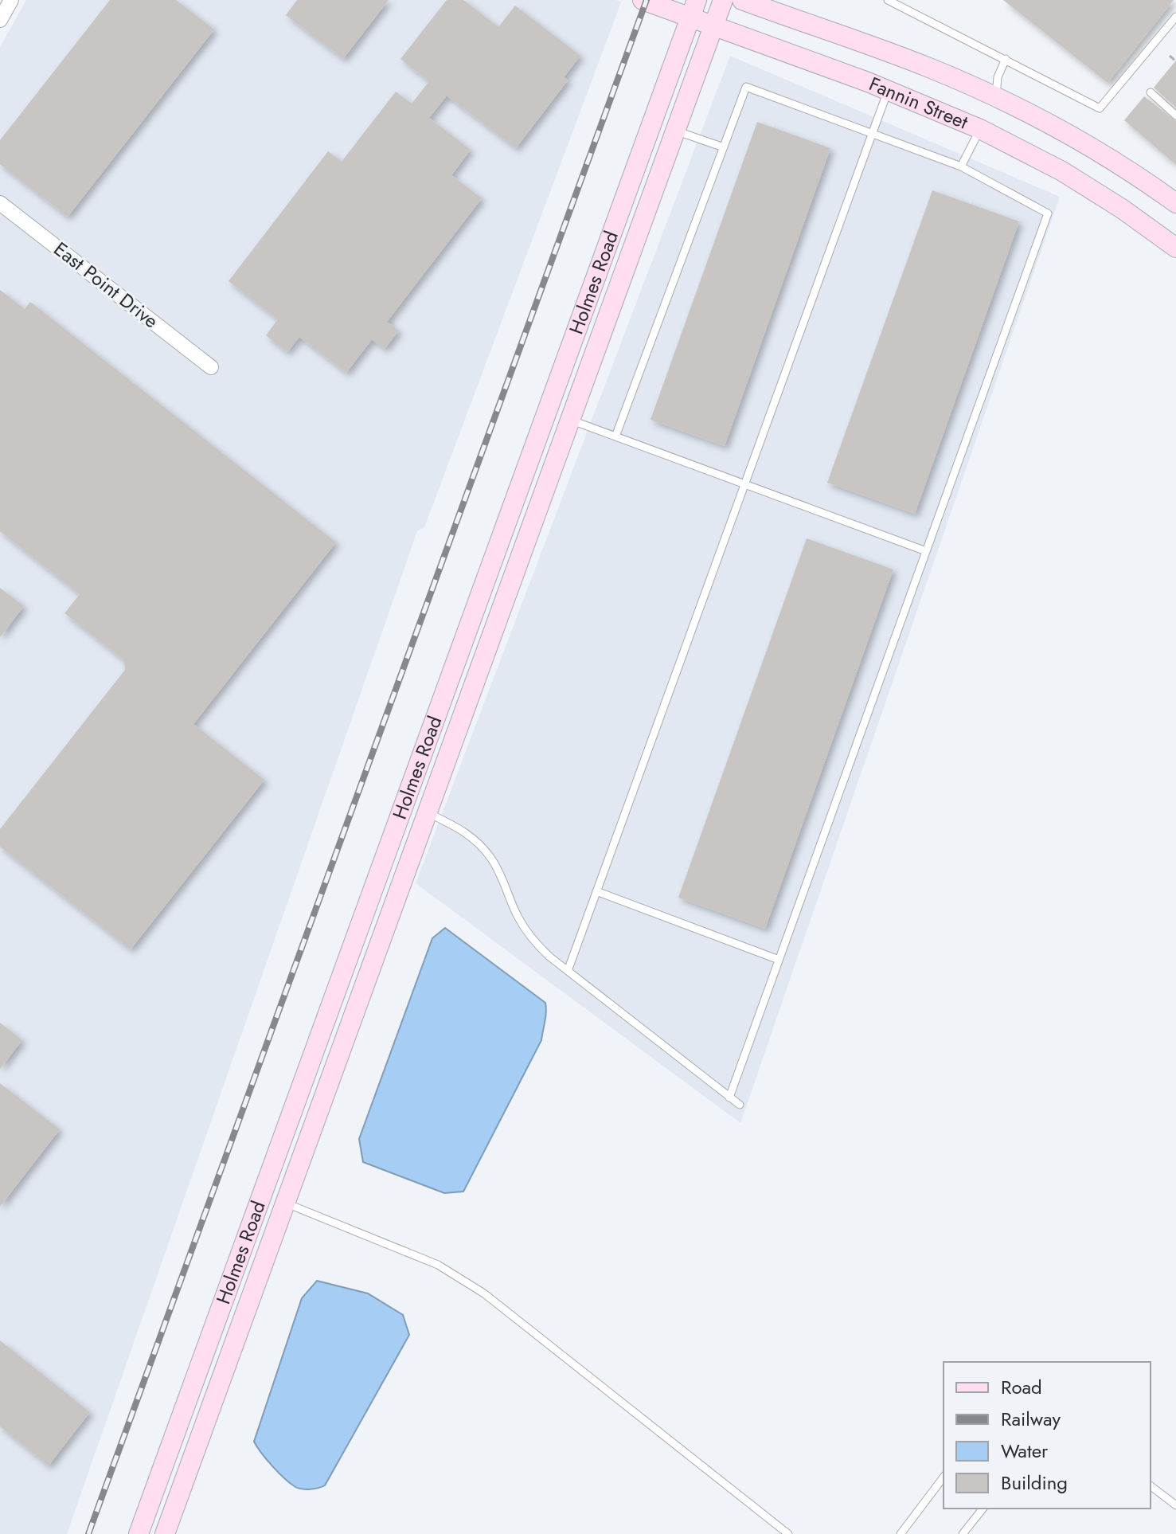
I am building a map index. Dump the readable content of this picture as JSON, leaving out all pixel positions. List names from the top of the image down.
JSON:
{
  "streets": {
    "main road": ["Fannin Street", "Holmes Road"],
    "street": ["East Point Drive"]
  },
  "crossings": [
    ["Fannin Street", "Holmes Road"]
  ],
  "legend": [
    "Road",
    "Railway",
    "Water",
    "Building"
  ]
}
